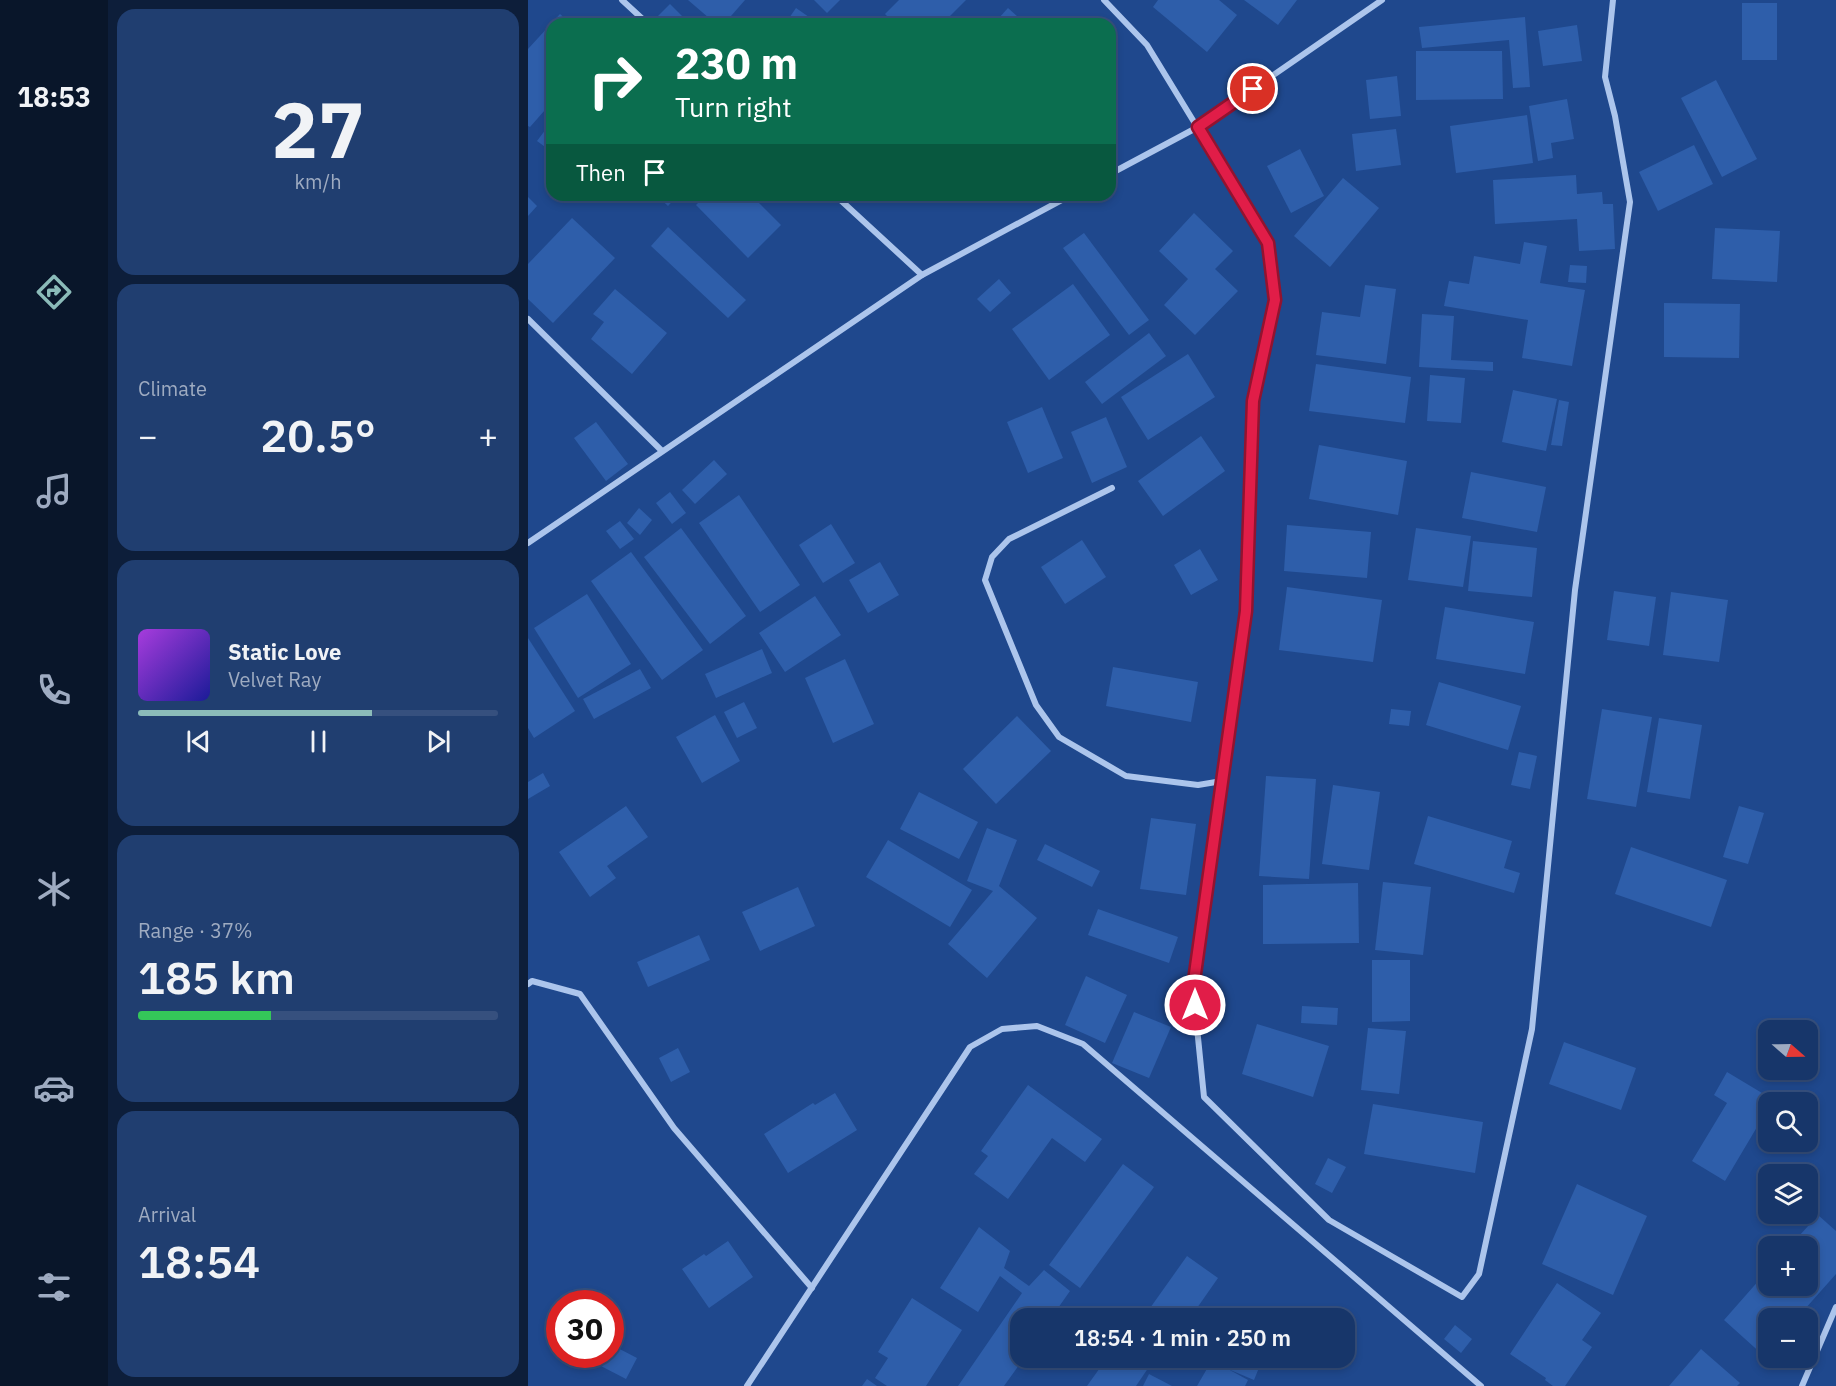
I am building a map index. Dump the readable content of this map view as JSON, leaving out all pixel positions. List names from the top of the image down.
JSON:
{
  "north": "right",
  "page": {
    "tabs": "18:53",
    "tile": [
      ["27", "km/h"],
      "Climate",
      ["Range · 37%", "185 km"],
      ["Arrival", "18:54"]
    ],
    "turn": ["230 m", "Turn right"],
    "then": "Then",
    "heat": ["−", "20.5°", "+"],
    "song": ["Static Love", "Velvet Ray"],
    "map_buttons": ["+", "−"],
    "limit": "30",
    "trip": "18:54 · 1 min · 250 m"
  }
}
